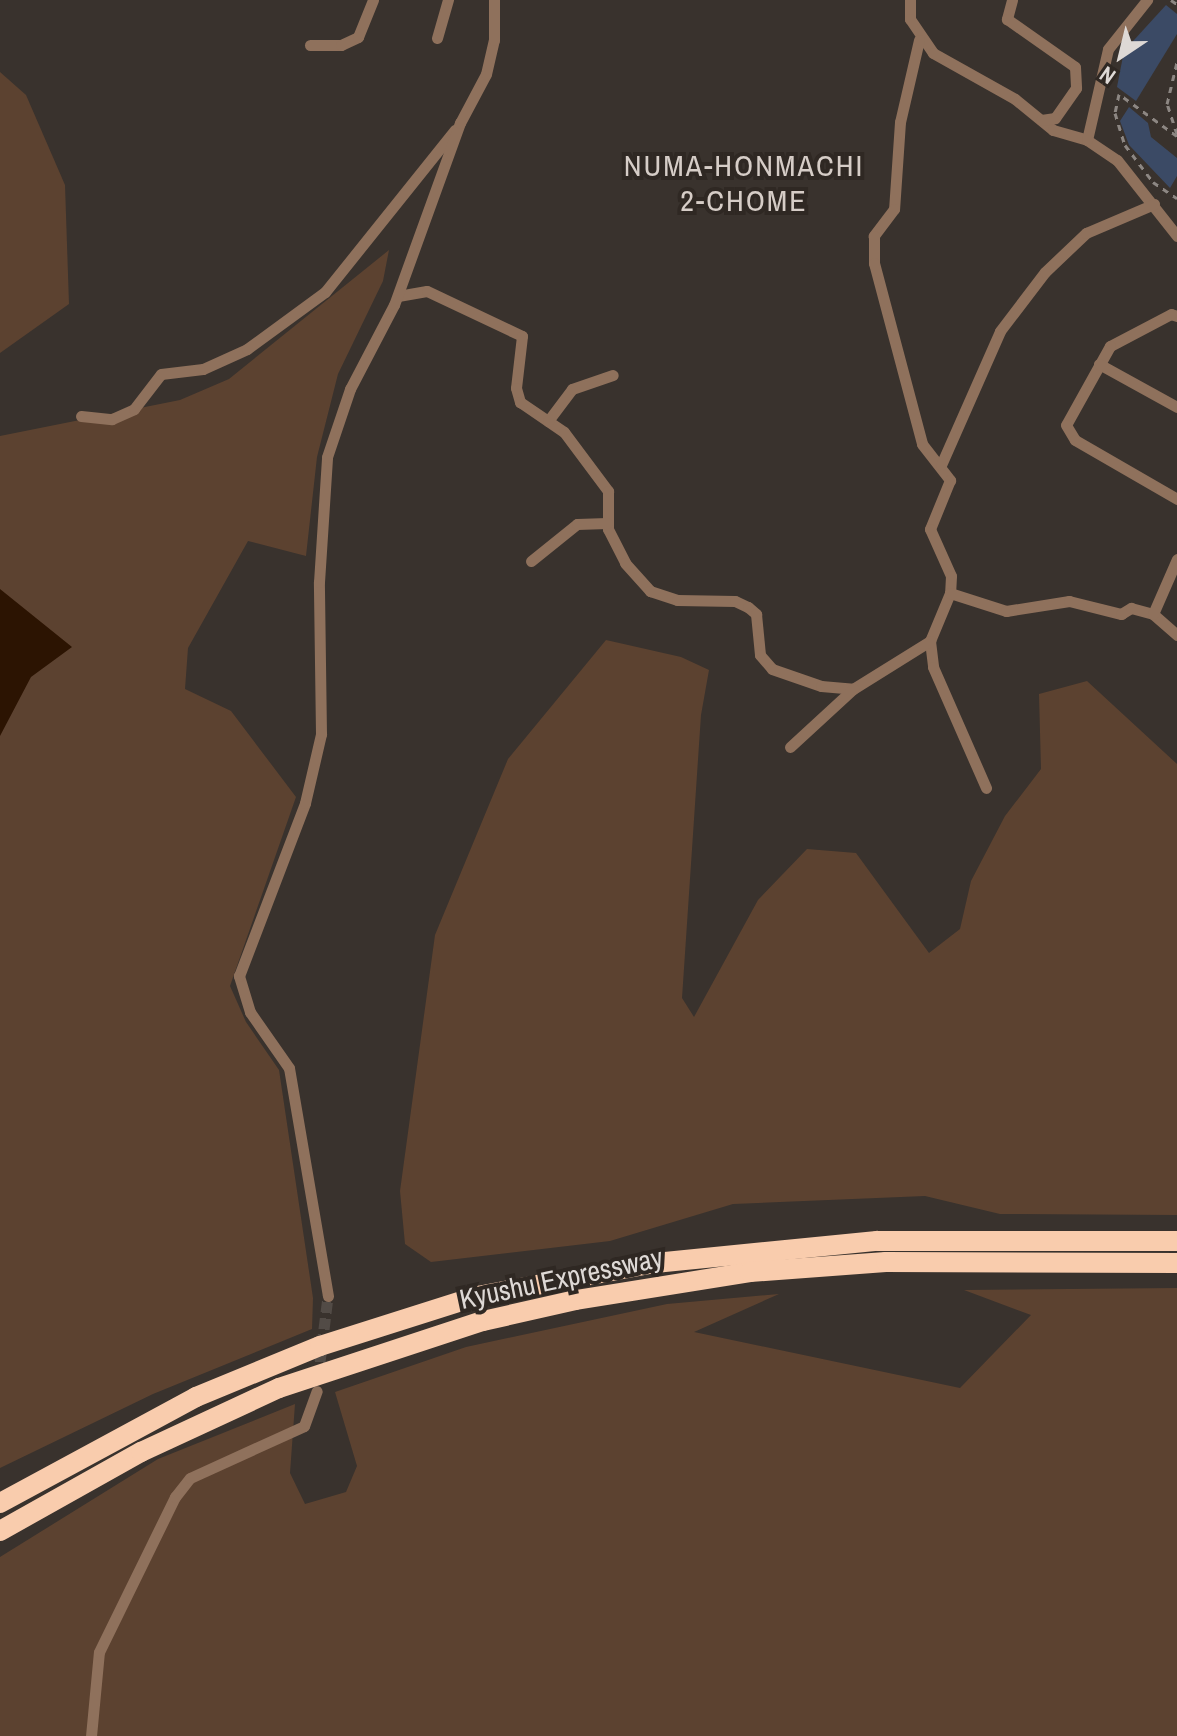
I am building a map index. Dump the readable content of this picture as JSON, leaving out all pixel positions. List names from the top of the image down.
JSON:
{
  "streets": {
    "highway": ["Kyushu Expressway"]
  },
  "districts": ["NUMA-HONMACHI 2-CHOME"],
  "north": "bottom left"
}
